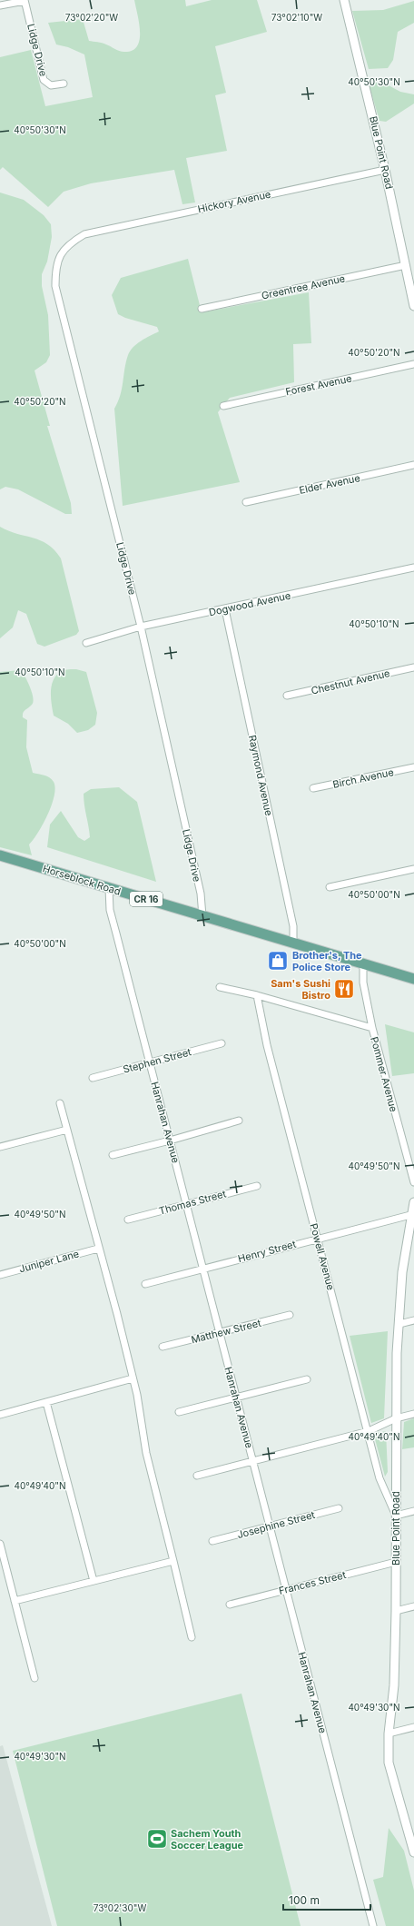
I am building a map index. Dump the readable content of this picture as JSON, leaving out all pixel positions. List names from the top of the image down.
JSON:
{
  "streets": {
    "main road": ["Horseblock Road", "CR 16"],
    "street": [
      "Lidge Drive",
      "Blue Point Road",
      "Hickory Avenue",
      "Greentree Avenue",
      "Forest Avenue",
      "Elder Avenue",
      "Dogwood Avenue",
      "Chestnut Avenue",
      "Raymond Avenue",
      "Birch Avenue",
      "Stephen Street",
      "Pommer Avenue",
      "Hanrahan Avenue",
      "Thomas Street",
      "Henry Street",
      "Powell Avenue",
      "Juniper Lane",
      "Matthew Street",
      "Josephine Street",
      "Frances Street"
    ]
  },
  "crossings": [
    ["Lidge Drive", "Hickory Avenue"],
    ["Lidge Drive", "Dogwood Avenue"],
    ["Lidge Drive", "Horseblock Road"],
    ["Blue Point Road", "Hickory Avenue"],
    ["Blue Point Road", "Greentree Avenue"],
    ["Blue Point Road", "Henry Street"],
    ["Blue Point Road", "Powell Avenue"],
    ["Blue Point Road", "Frances Street"],
    ["Dogwood Avenue", "Raymond Avenue"],
    ["Raymond Avenue", "Horseblock Road"],
    ["Horseblock Road", "Pommer Avenue"],
    ["Horseblock Road", "Hanrahan Avenue"],
    ["Stephen Street", "Hanrahan Avenue"],
    ["Hanrahan Avenue", "Thomas Street"],
    ["Hanrahan Avenue", "Henry Street"],
    ["Hanrahan Avenue", "Matthew Street"],
    ["Hanrahan Avenue", "Josephine Street"],
    ["Hanrahan Avenue", "Frances Street"],
    ["Henry Street", "Powell Avenue"]
  ],
  "places": {
    "shop": ["Brother's, The Police Store"],
    "restaurant": ["Sam's Sushi Bistro"],
    "sports": ["Sachem Youth Soccer League"]
  },
  "scale_bar": "100 m",
  "coordinates": [
    "73°02'20\"W",
    "73°02'10\"W",
    "40°50'30\"N",
    "40°50'20\"N",
    "40°50'10\"N",
    "40°50'00\"N",
    "40°49'50\"N",
    "40°49'40\"N",
    "40°49'30\"N",
    "73°02'30\"W"
  ]
}
